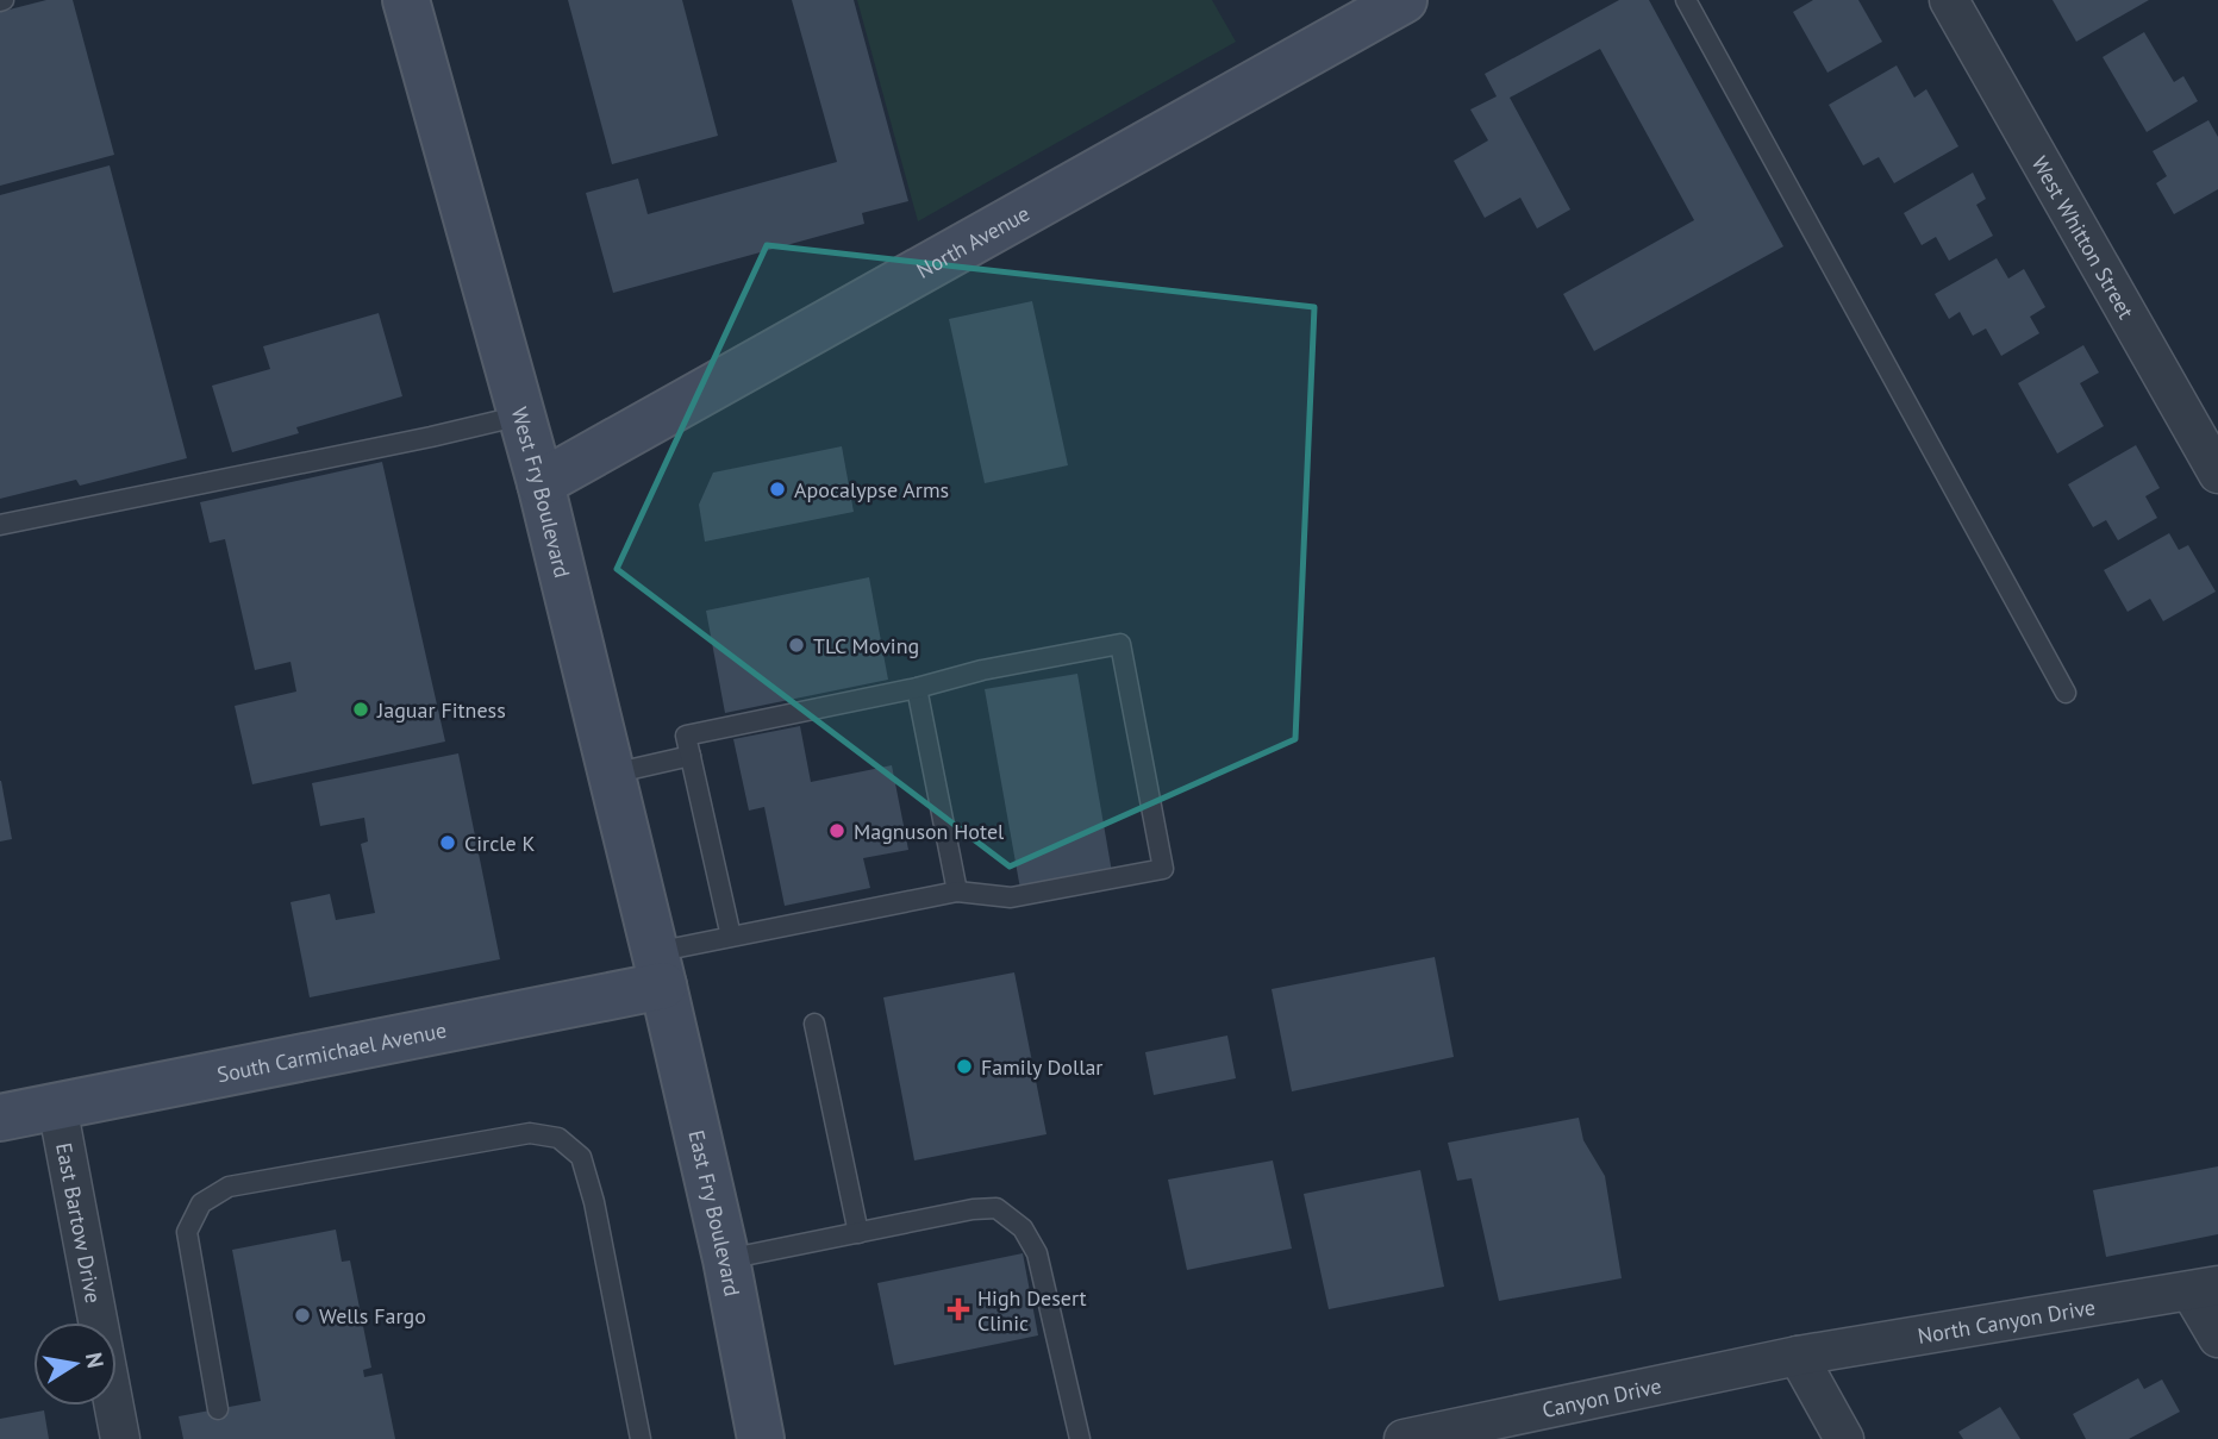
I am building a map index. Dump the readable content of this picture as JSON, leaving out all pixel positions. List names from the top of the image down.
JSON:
{
  "streets": {
    "street": [
      "West Whitton Street",
      "North Avenue",
      "West Fry Boulevard",
      "South Carmichael Avenue",
      "East Fry Boulevard",
      "East Bartow Drive",
      "North Canyon Drive",
      "Canyon Drive"
    ]
  },
  "crossings": [
    ["North Avenue", "West Fry Boulevard"],
    ["West Fry Boulevard", "South Carmichael Avenue"],
    ["West Fry Boulevard", "East Fry Boulevard"],
    ["South Carmichael Avenue", "East Fry Boulevard"],
    ["South Carmichael Avenue", "East Bartow Drive"],
    ["North Canyon Drive", "Canyon Drive"]
  ],
  "places": {
    "other": [
      "Apocalypse Arms",
      "TLC Moving",
      "Jaguar Fitness",
      "Magnuson Hotel",
      "Circle K",
      "Family Dollar",
      "Wells Fargo"
    ],
    "health": ["High Desert Clinic"]
  },
  "north": "right"
}
